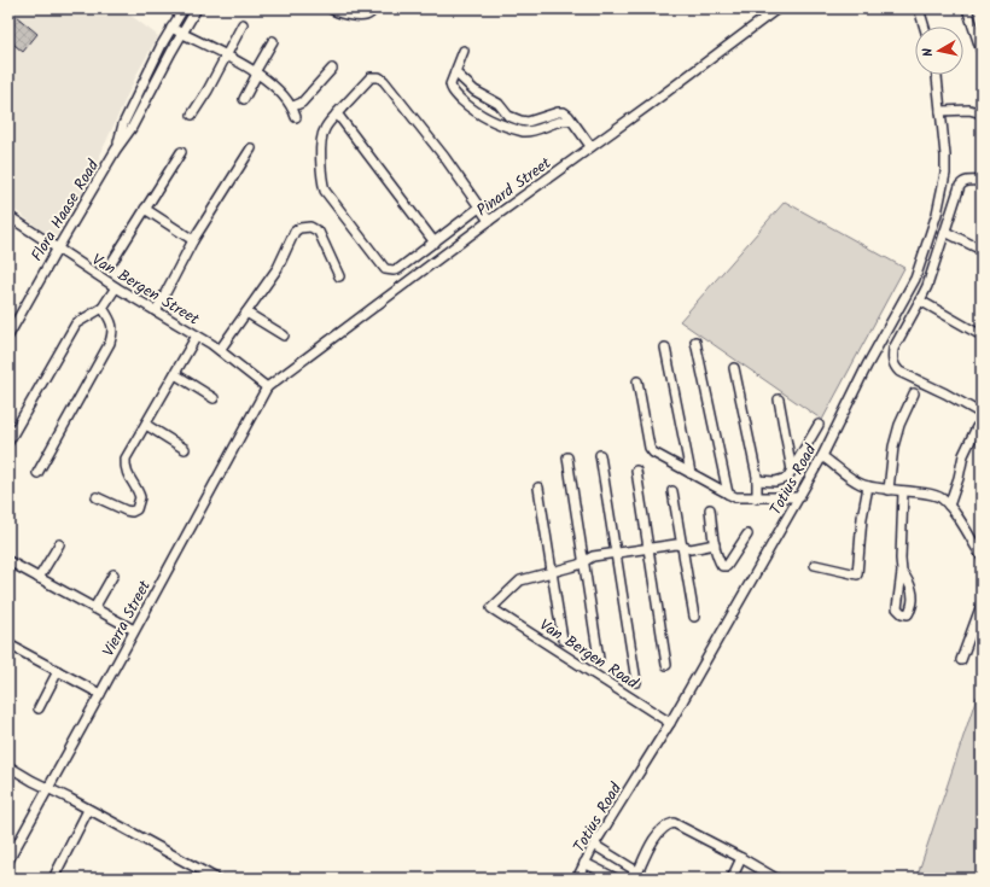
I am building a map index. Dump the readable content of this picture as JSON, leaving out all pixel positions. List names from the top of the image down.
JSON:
{
  "streets": {
    "street": [
      "Pinard Street",
      "Flora Haase Road",
      "Van Bergen Street",
      "Totius Road",
      "Vierra Street",
      "Van Bergen Road"
    ]
  },
  "crossings": [
    ["Pinard Street", "Van Bergen Street"],
    ["Pinard Street", "Vierra Street"],
    ["Flora Haase Road", "Van Bergen Street"],
    ["Van Bergen Street", "Vierra Street"],
    ["Totius Road", "Van Bergen Road"]
  ],
  "north": "left"
}
